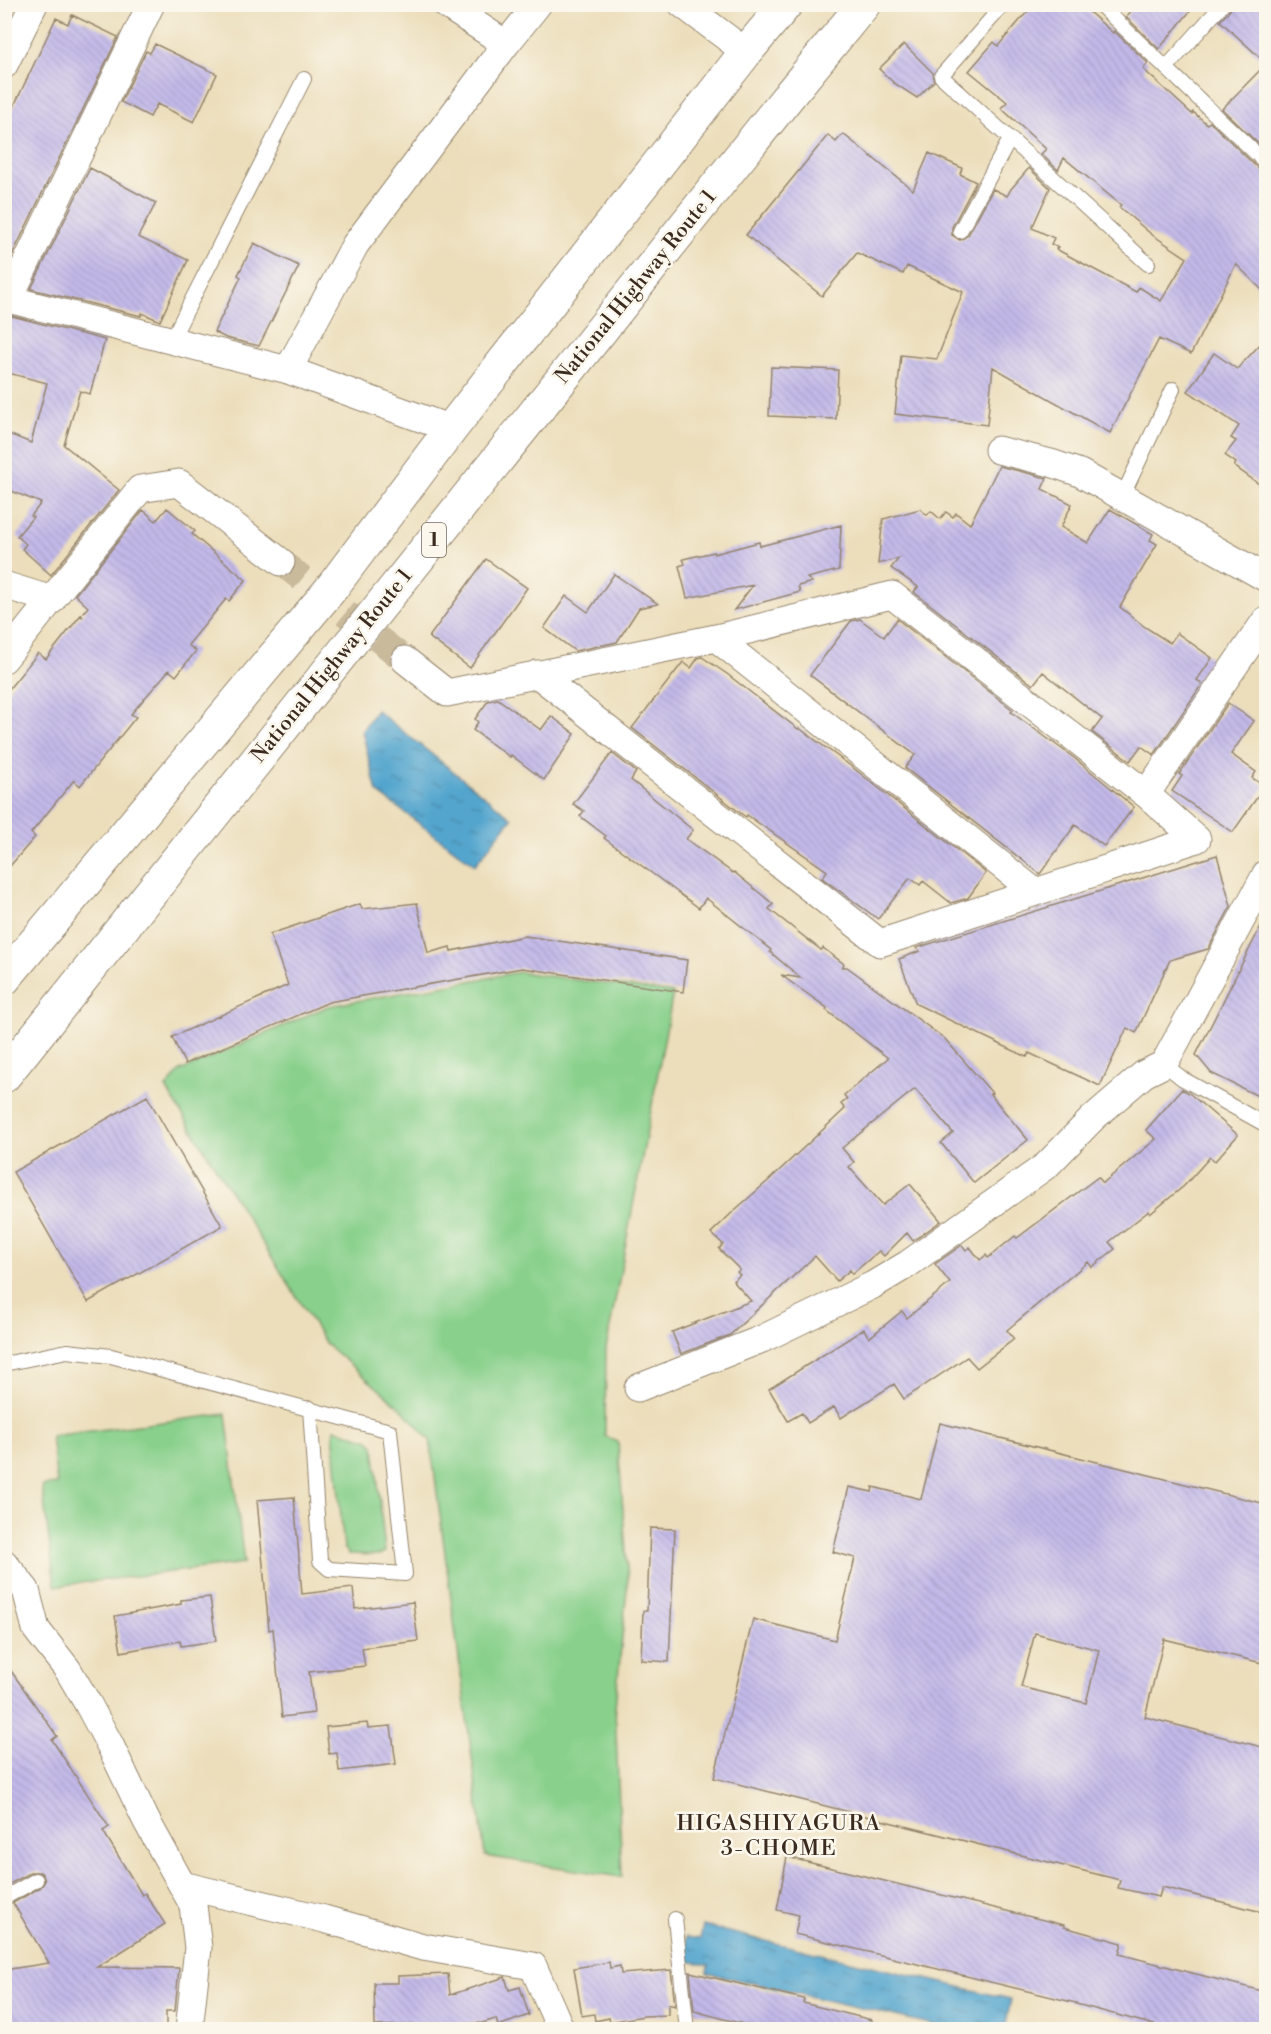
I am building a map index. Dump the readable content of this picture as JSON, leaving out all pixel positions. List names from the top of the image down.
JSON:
{
  "streets": {
    "highway": ["National Highway Route 1", "1"]
  },
  "districts": ["HIGASHIYAGURA 3-CHOME"]
}
